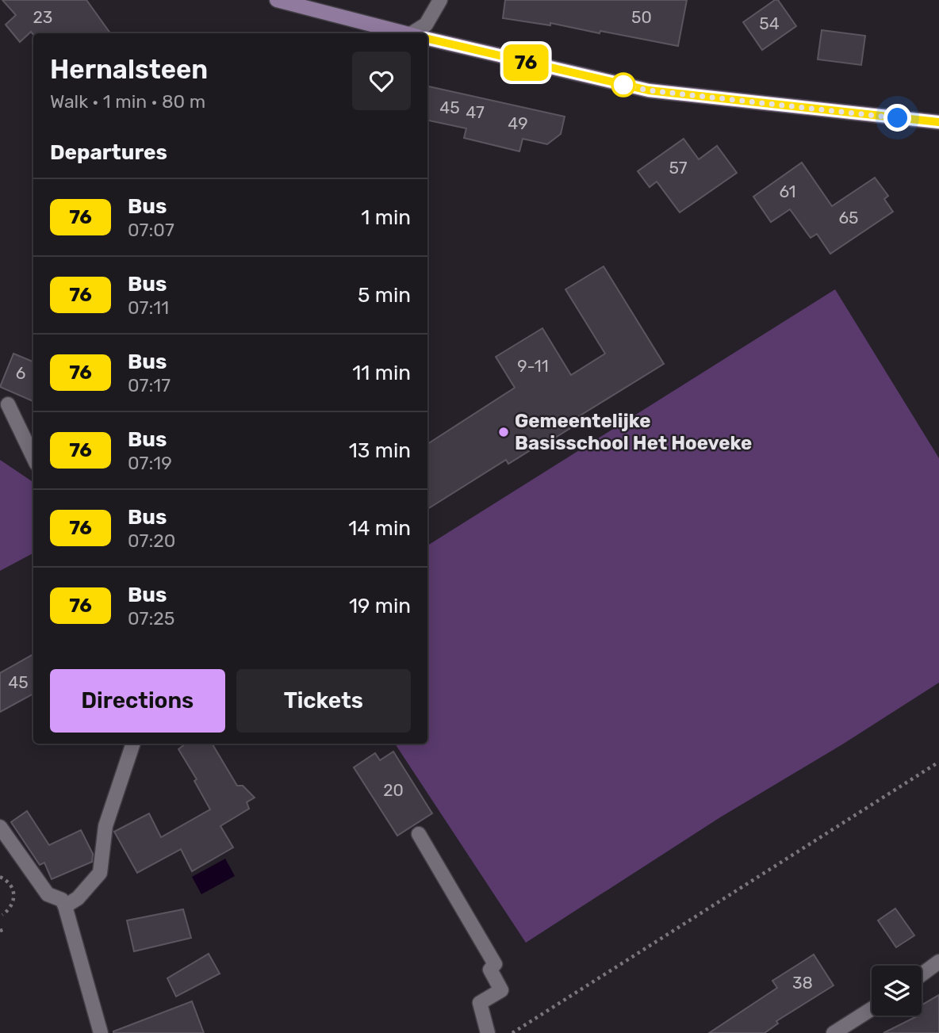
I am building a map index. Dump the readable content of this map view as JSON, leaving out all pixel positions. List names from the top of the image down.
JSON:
{
  "places": ["Gemeentelijke Basisschool Het Hoeveke"],
  "lines": ["bus line 76"],
  "house_numbers": [
    "23",
    "50",
    "54",
    "45",
    "47",
    "49",
    "57",
    "61",
    "65",
    "9-11",
    "6",
    "45",
    "20",
    "38"
  ],
  "page": {
    "on_map": "76",
    "heading": [
      ["Hernalsteen", "Walk · 1 min · 80 m"],
      "Departures"
    ],
    "list": [
      {
        "mark": "76",
        "name": "Bus",
        "note": "07:07",
        "value": "1 min"
      },
      {
        "mark": "76",
        "name": "Bus",
        "note": "07:11",
        "value": "5 min"
      },
      {
        "mark": "76",
        "name": "Bus",
        "note": "07:17",
        "value": "11 min"
      },
      {
        "mark": "76",
        "name": "Bus",
        "note": "07:19",
        "value": "13 min"
      },
      {
        "mark": "76",
        "name": "Bus",
        "note": "07:20",
        "value": "14 min"
      },
      {
        "mark": "76",
        "name": "Bus",
        "note": "07:25",
        "value": "19 min"
      }
    ],
    "buttons": ["Directions", "Tickets"]
  }
}
